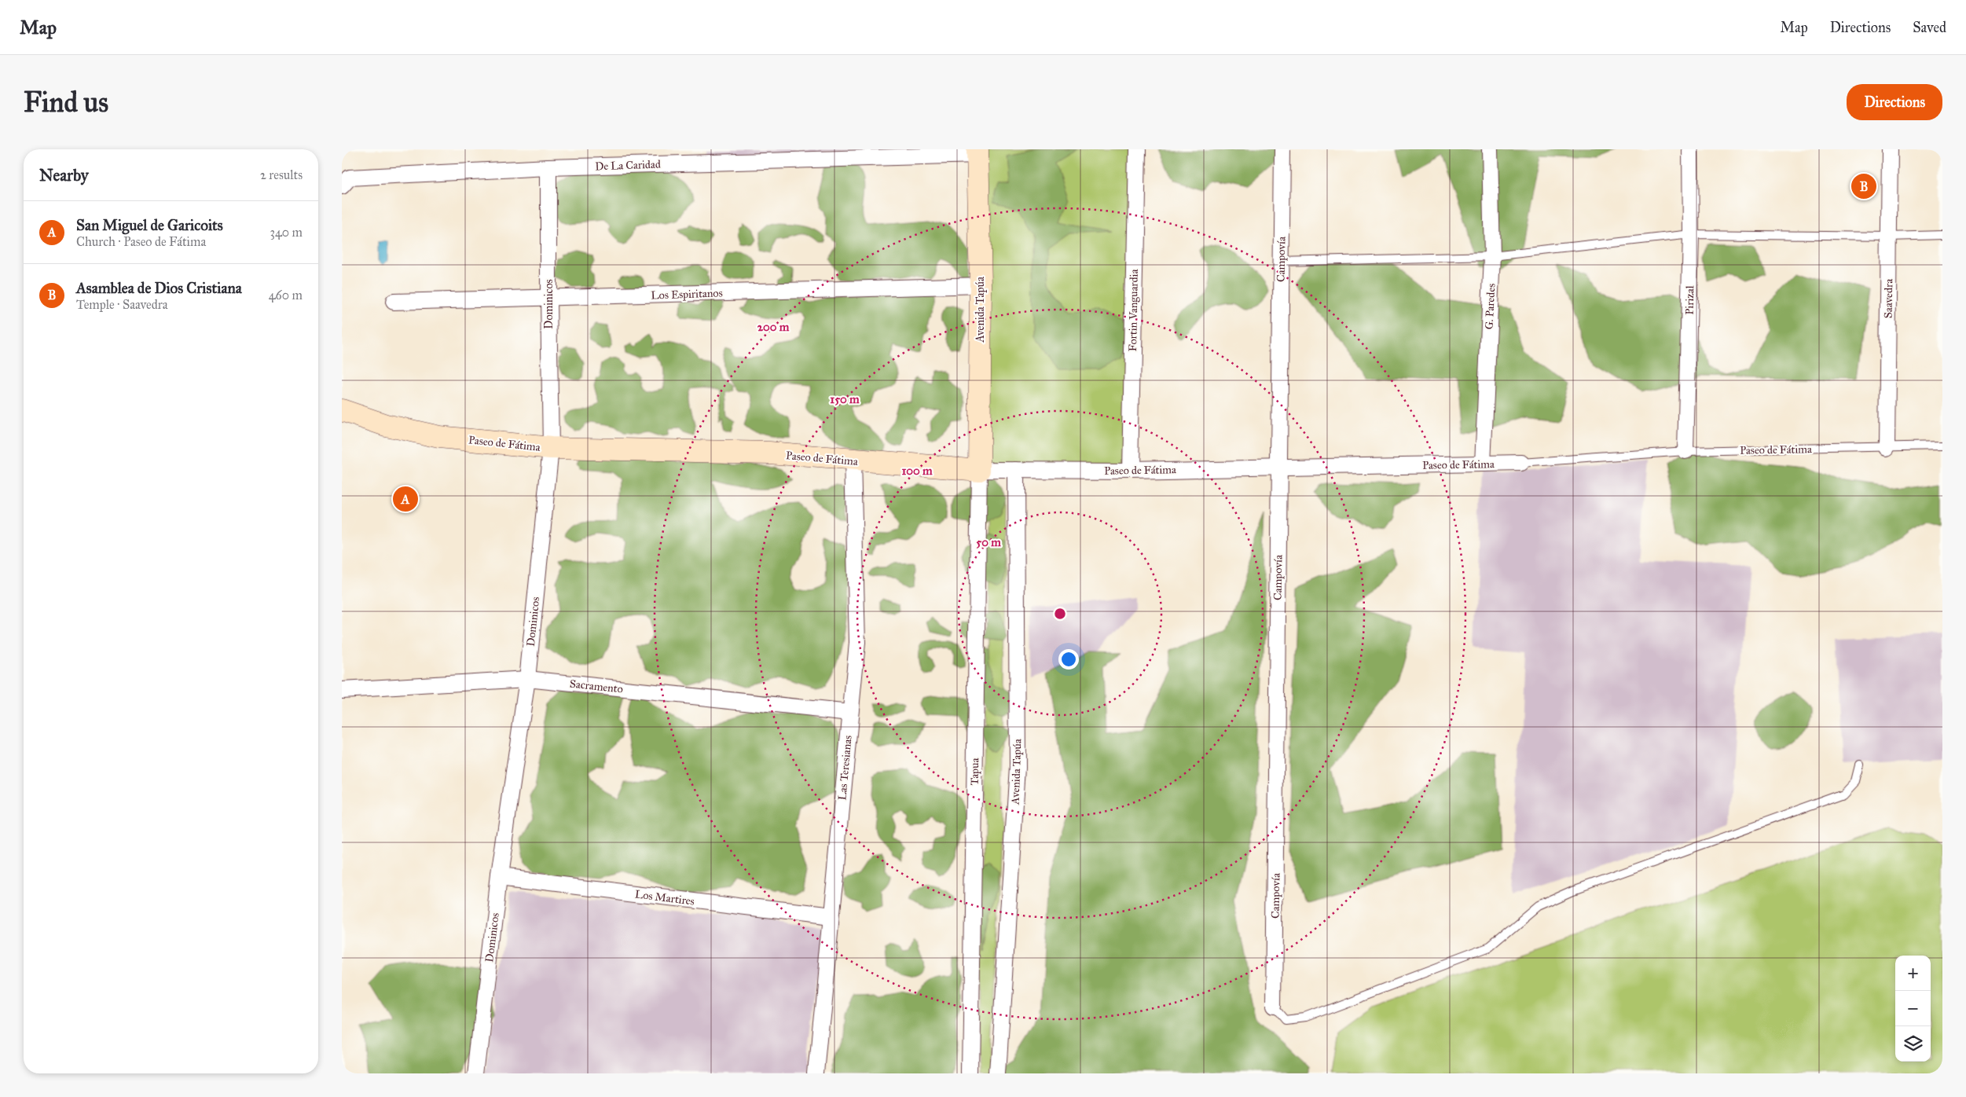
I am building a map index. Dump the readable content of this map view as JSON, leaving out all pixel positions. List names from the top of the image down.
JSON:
{
  "streets": {
    "street": [
      "De La Caridad",
      "Campovía",
      "Los Espiritanos",
      "Saavedra",
      "Pirizal",
      "Dominicos",
      "G. Paredes",
      "Avenida Tapúa",
      "Fortin Vanguardia",
      "Paseo de Fátima",
      "Sacramento",
      "Las Teresianas",
      "Tapua",
      "Los Martires"
    ]
  },
  "crossings": [
    ["De La Caridad", "Dominicos"],
    ["De La Caridad", "Avenida Tapúa"],
    ["Campovía", "Paseo de Fátima"],
    ["Los Espiritanos", "Dominicos"],
    ["Los Espiritanos", "Avenida Tapúa"],
    ["Saavedra", "Paseo de Fátima"],
    ["Pirizal", "Paseo de Fátima"],
    ["Dominicos", "Paseo de Fátima"],
    ["Dominicos", "Sacramento"],
    ["Dominicos", "Los Martires"],
    ["G. Paredes", "Paseo de Fátima"],
    ["Avenida Tapúa", "Paseo de Fátima"],
    ["Avenida Tapúa", "Tapua"],
    ["Fortin Vanguardia", "Paseo de Fátima"],
    ["Paseo de Fátima", "Las Teresianas"],
    ["Paseo de Fátima", "Tapua"],
    ["Sacramento", "Las Teresianas"],
    ["Las Teresianas", "Los Martires"]
  ],
  "page": {
    "header": "Map",
    "nav": ["Map", "Directions", "Saved"],
    "buttons": "Directions",
    "title": "Find us",
    "heading": ["Nearby", "2 results"],
    "pins": ["B", "A"],
    "list": [
      {
        "mark": "A",
        "name": "San Miguel de Garicoits",
        "note": "Church · Paseo de Fátima",
        "value": "340 m"
      },
      {
        "mark": "B",
        "name": "Asamblea de Dios Cristiana",
        "note": "Temple · Saavedra",
        "value": "460 m"
      }
    ],
    "map_buttons": ["+", "−"]
  },
  "rings": [
    "200 m",
    "150 m",
    "100 m",
    "50 m"
  ]
}
